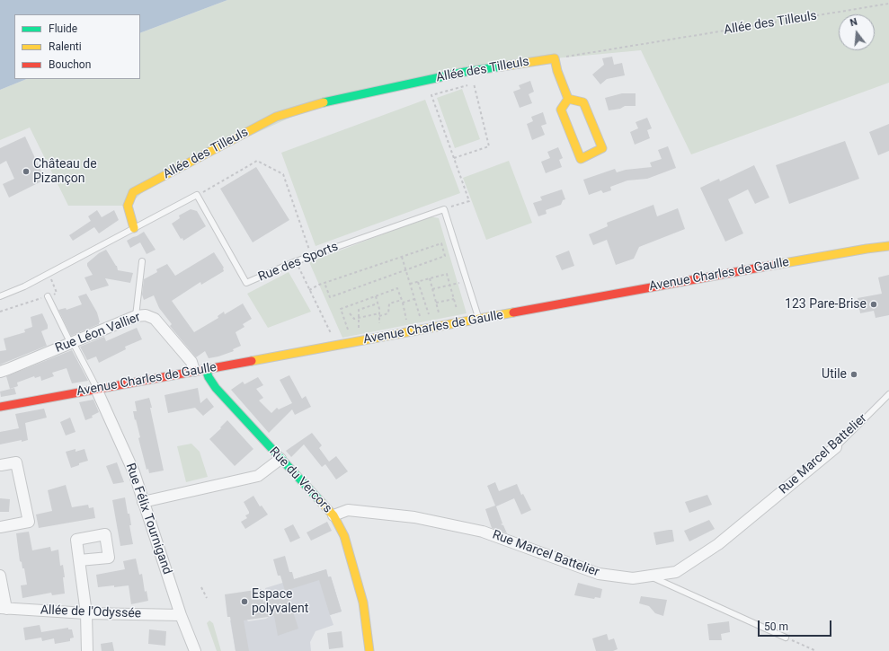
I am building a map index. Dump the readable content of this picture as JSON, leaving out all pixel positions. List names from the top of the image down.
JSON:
{
  "streets": {
    "street": [
      "Allée des Tilleuls",
      "Avenue Charles de Gaulle",
      "Rue Léon Vallier",
      "Rue Marcel Battelier",
      "Rue du Vercors",
      "Rue Félix Tournigand",
      "Allée de l'Odyssée"
    ],
    "lane": ["Rue des Sports"]
  },
  "crossings": [
    ["Avenue Charles de Gaulle", "Rue Léon Vallier"],
    ["Avenue Charles de Gaulle", "Rue du Vercors"],
    ["Avenue Charles de Gaulle", "Rue Félix Tournigand"],
    ["Rue Marcel Battelier", "Rue du Vercors"],
    ["Rue Félix Tournigand", "Allée de l'Odyssée"]
  ],
  "places": [
    "Château de Pizançon",
    "123 Pare-Brise",
    "Utile",
    "Espace polyvalent"
  ],
  "legend": ["Fluide", "Ralenti", "Bouchon"],
  "scale_bar": "50 m",
  "north": "top"
}
